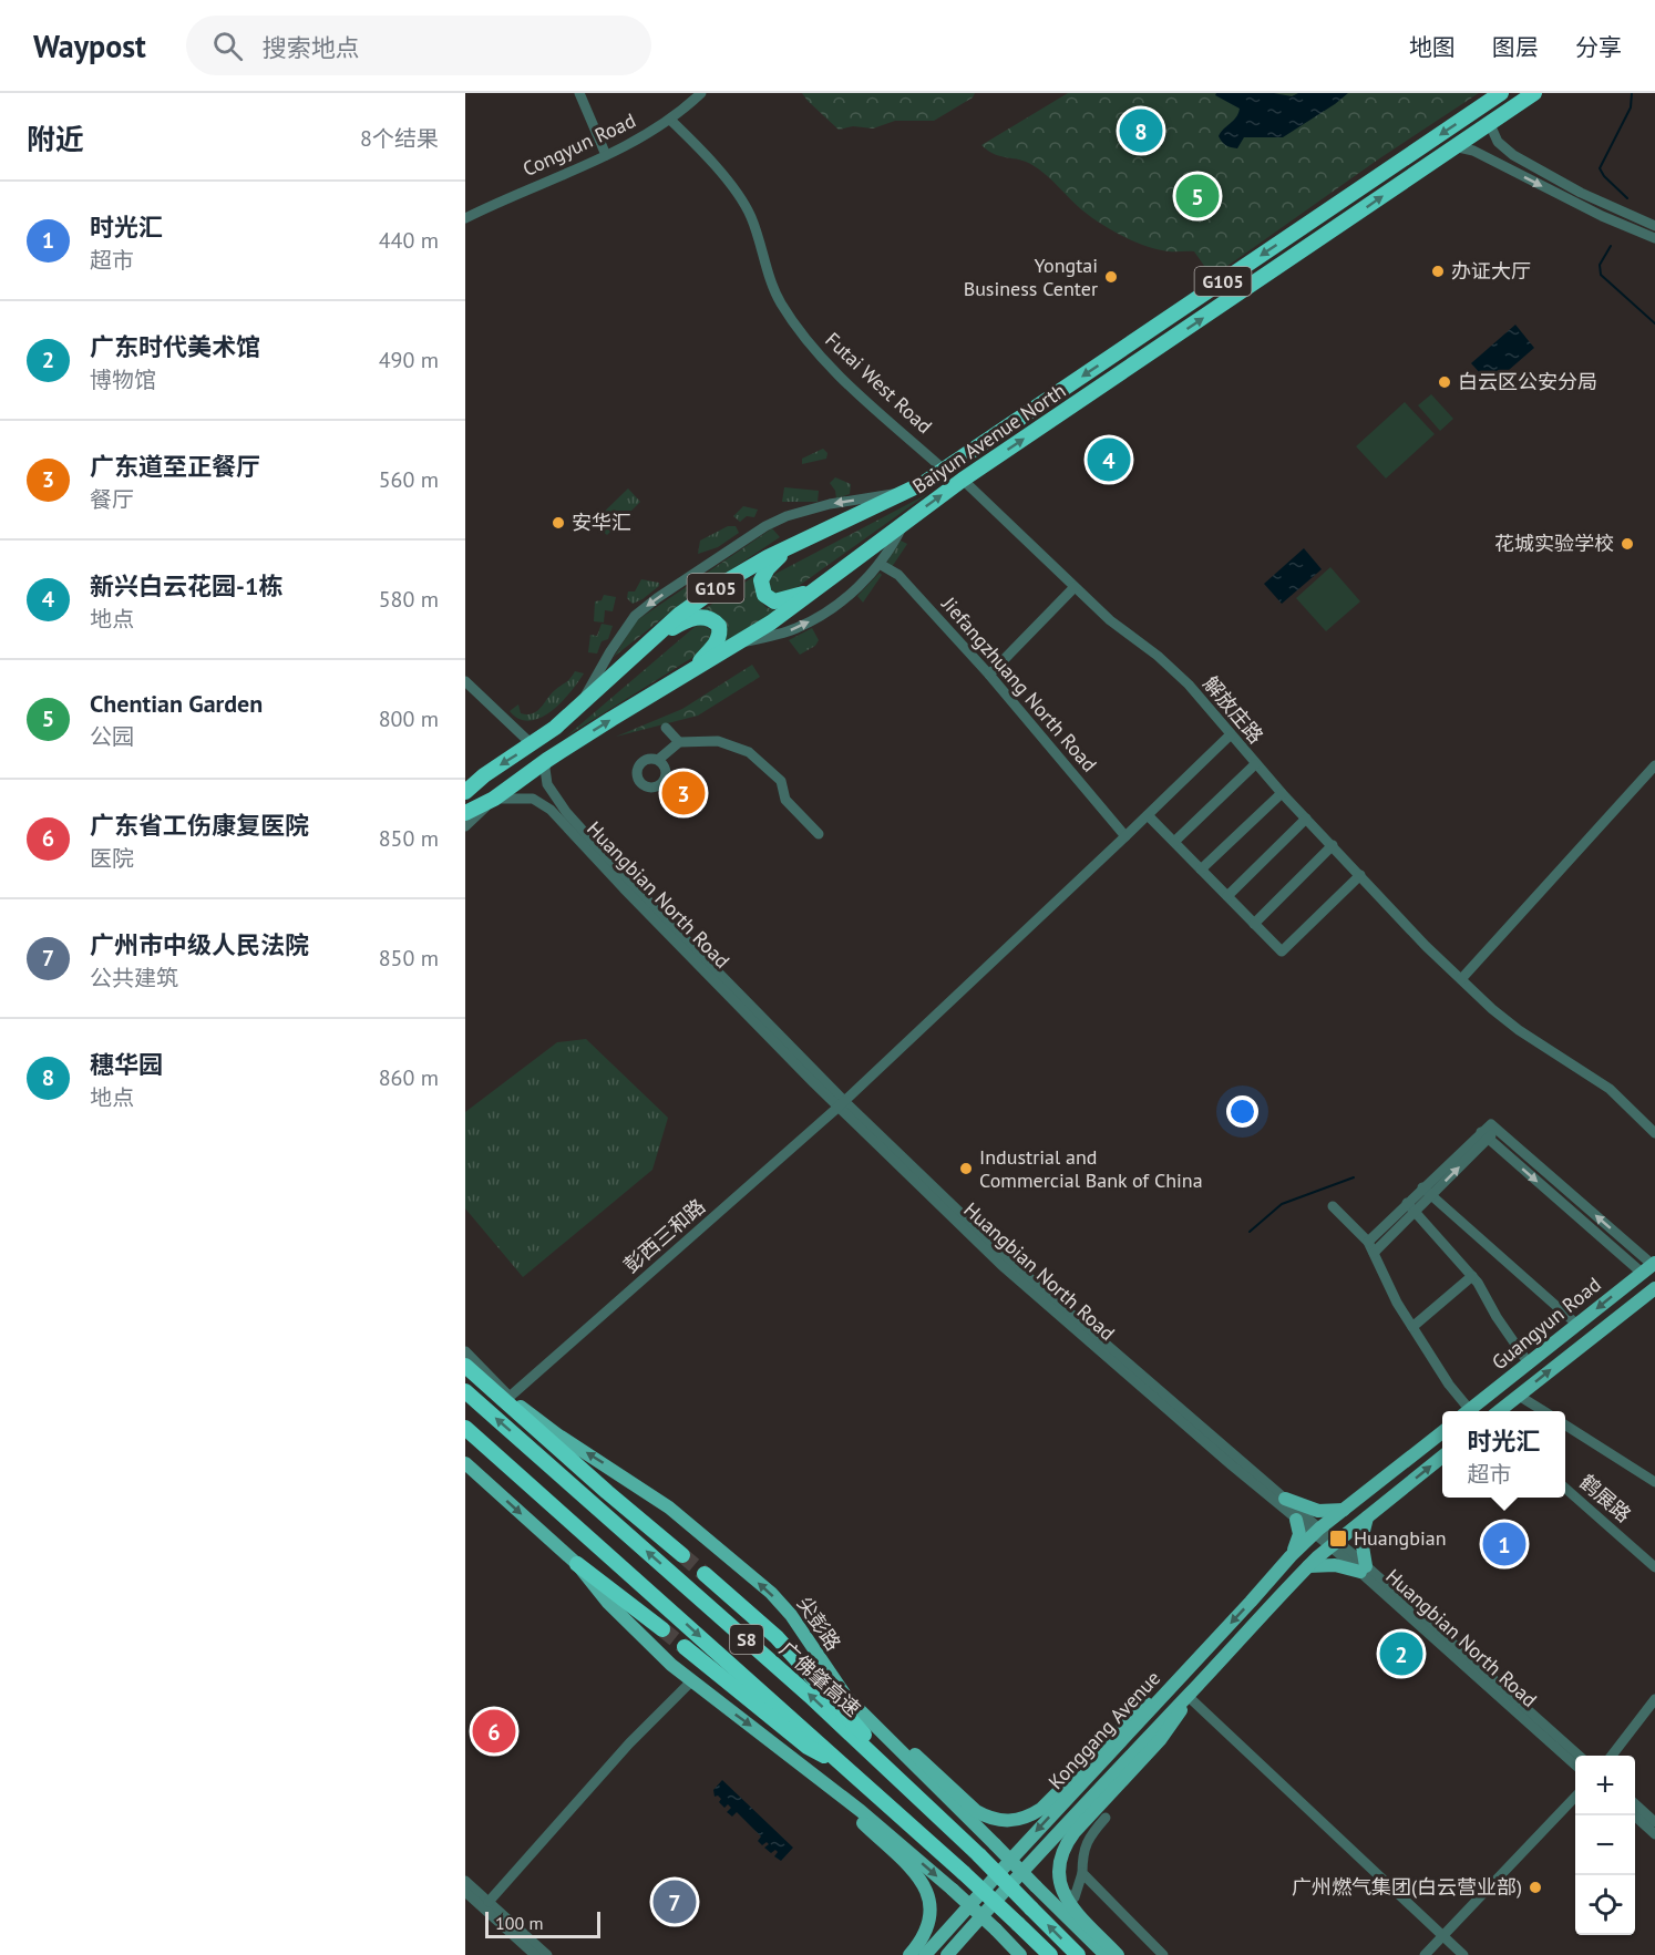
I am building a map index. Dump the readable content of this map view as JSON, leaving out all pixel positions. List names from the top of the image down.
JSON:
{
  "streets": {
    "highway": [
      "G105",
      "Baiyun Avenue North",
      "S8",
      "广佛肇高速"
    ],
    "main road": ["Guangyun Road", "尖彭路", "Konggang Avenue"],
    "street": [
      "Congyun Road",
      "Futai West Road",
      "Jiefangzhuang North Road",
      "解放庄路",
      "Huangbian North Road",
      "彭西三和路",
      "鹤展路"
    ]
  },
  "crossings": [
    ["Congyun Road", "Futai West Road"],
    ["Futai West Road", "Baiyun Avenue North"],
    ["Baiyun Avenue North", "解放庄路"],
    ["Baiyun Avenue North", "Huangbian North Road"],
    ["Jiefangzhuang North Road", "彭西三和路"],
    ["解放庄路", "彭西三和路"],
    ["Huangbian North Road", "彭西三和路"],
    ["Huangbian North Road", "Konggang Avenue"],
    ["彭西三和路", "尖彭路"]
  ],
  "one_way": ["尖彭路"],
  "places": {
    "other": [
      "办证大厅",
      "Yongtai Business Center",
      "白云区公安分局",
      "安华汇",
      "花城实验学校",
      "Industrial and Commercial Bank of China",
      "广州燃气集团(白云营业部)"
    ],
    "transit": ["Huangbian"]
  },
  "scale_bar": "100 m",
  "page": {
    "header": "Waypost",
    "search": "搜索地点",
    "nav": ["地图", "图层", "分享"],
    "heading": ["附近", "8个结果"],
    "pins": [
      "8",
      "5",
      "4",
      "3",
      "1",
      "2",
      "6",
      "7"
    ],
    "list": [
      {
        "mark": "1",
        "name": "时光汇",
        "note": "超市",
        "value": "440 m"
      },
      {
        "mark": "2",
        "name": "广东时代美术馆",
        "note": "博物馆",
        "value": "490 m"
      },
      {
        "mark": "3",
        "name": "广东道至正餐厅",
        "note": "餐厅",
        "value": "560 m"
      },
      {
        "mark": "4",
        "name": "新兴白云花园-1栋",
        "note": "地点",
        "value": "580 m"
      },
      {
        "mark": "5",
        "name": "Chentian Garden",
        "note": "公园",
        "value": "800 m"
      },
      {
        "mark": "6",
        "name": "广东省工伤康复医院",
        "note": "医院",
        "value": "850 m"
      },
      {
        "mark": "7",
        "name": "广州市中级人民法院",
        "note": "公共建筑",
        "value": "850 m"
      },
      {
        "mark": "8",
        "name": "穗华园",
        "note": "地点",
        "value": "860 m"
      }
    ],
    "popup": ["时光汇", "超市"],
    "map_buttons": ["+", "−"],
    "scale": "100 m"
  }
}
